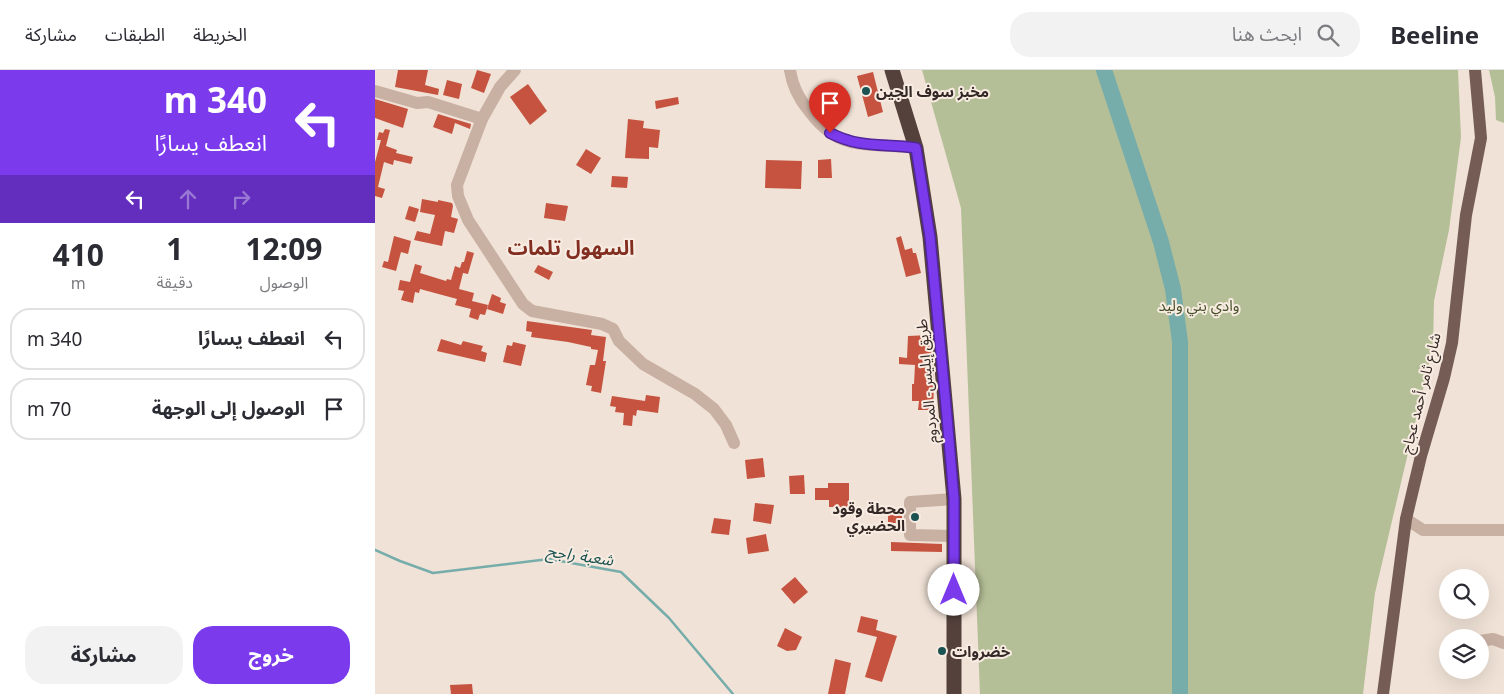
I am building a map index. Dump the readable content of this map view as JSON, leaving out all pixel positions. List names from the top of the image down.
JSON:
{
  "streets": {
    "highway": ["طريق إيليس- المردوم"],
    "main road": ["شارع ثامر أحمد عجاج"]
  },
  "districts": ["السهول تلمات"],
  "water": ["شعبة راجح"],
  "parks": ["وادي بني وليد"],
  "places": ["مخبز سوف الجين", "محطة وقود الحضيري", "خضروات"],
  "page": {
    "header": "Beeline",
    "search": "ابحث هنا",
    "nav": ["الخريطة", "الطبقات", "مشاركة"],
    "turn": ["340 m", "انعطف يسارًا"],
    "eta": [
      "12:09",
      "الوصول",
      "1",
      "دقيقة",
      "410",
      "m"
    ],
    "list": [
      {
        "name": "انعطف يسارًا",
        "value": "340 m"
      },
      {
        "name": "الوصول إلى الوجهة",
        "value": "70 m"
      }
    ],
    "buttons": ["خروج", "مشاركة"]
  }
}
